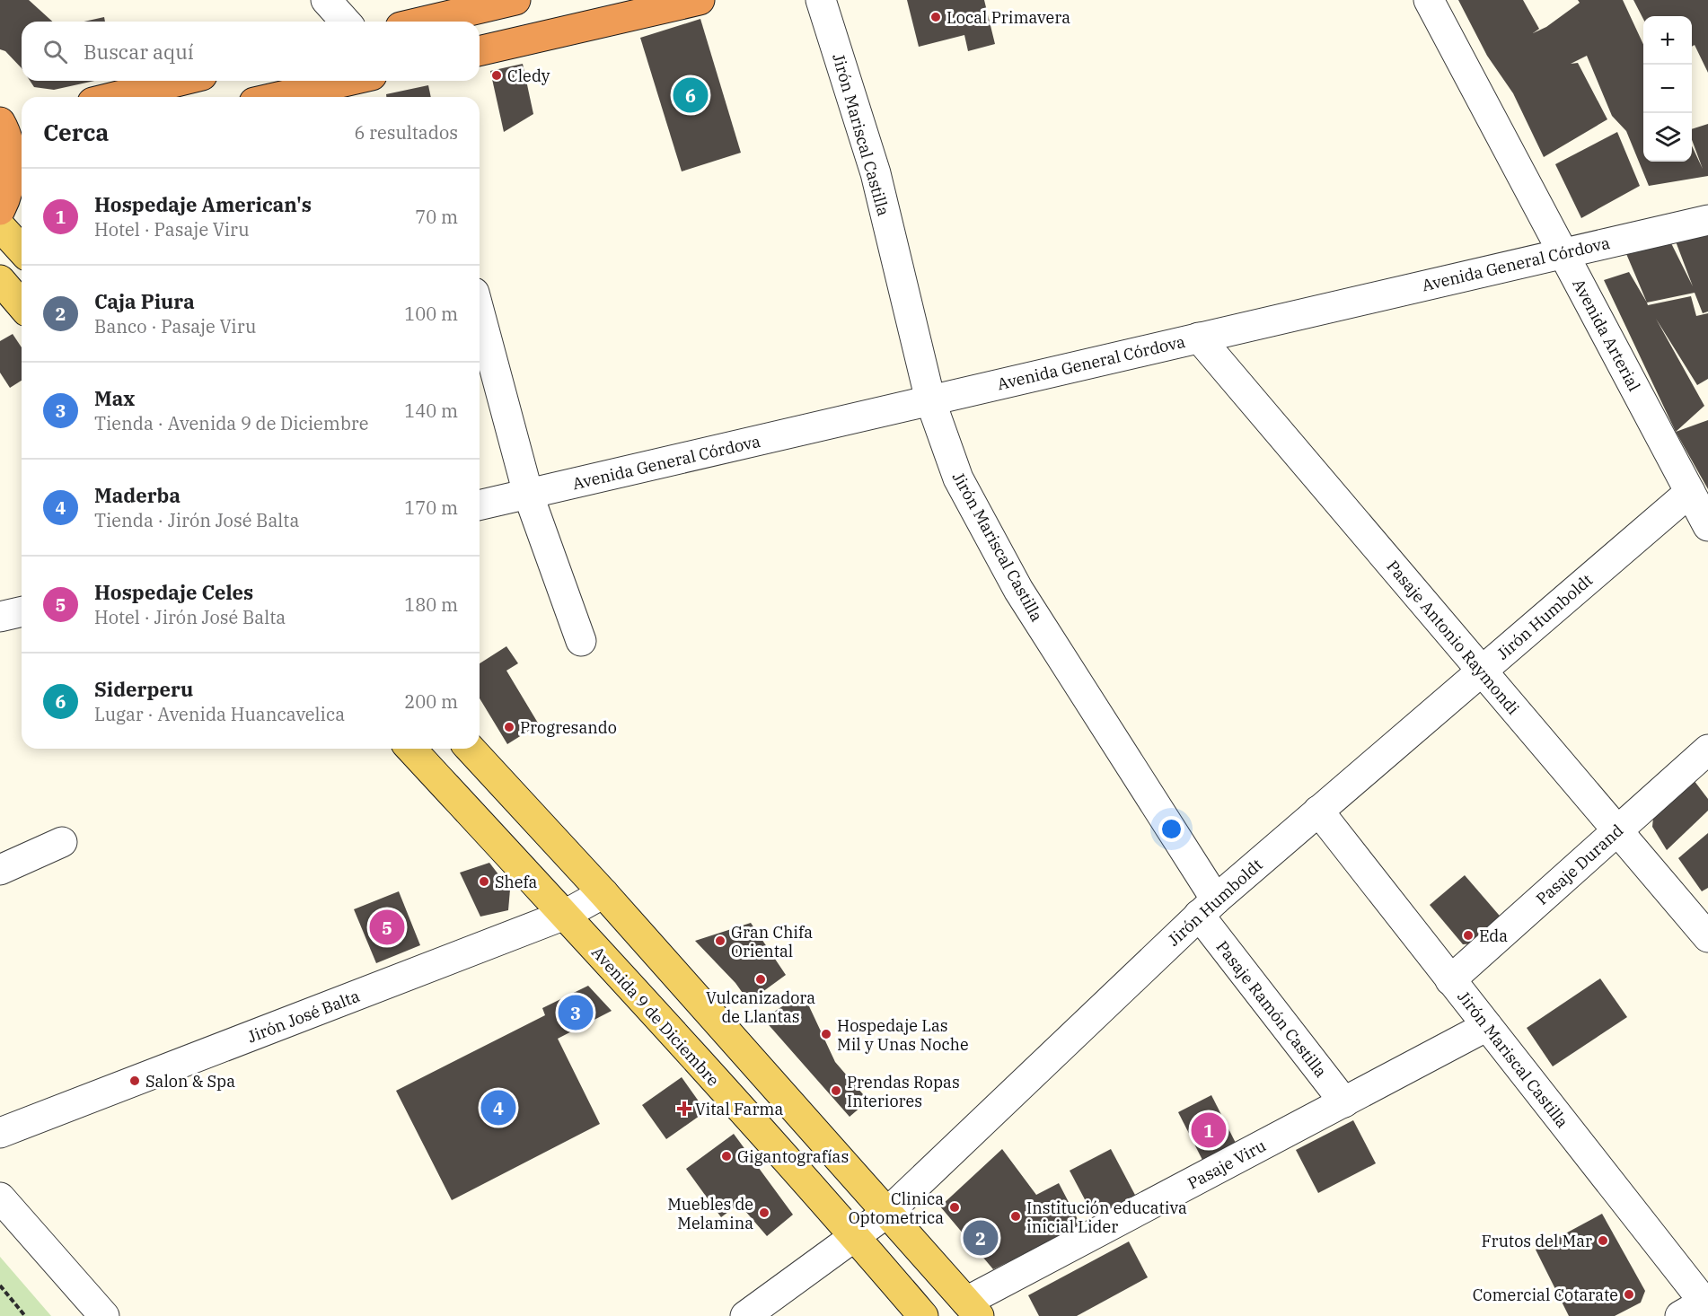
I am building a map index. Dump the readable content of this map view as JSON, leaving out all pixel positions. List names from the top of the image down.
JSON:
{
  "streets": {
    "main road": ["Avenida 9 de Diciembre"],
    "street": [
      "Jirón Mariscal Castilla",
      "Avenida General Córdova",
      "Avenida Arterial",
      "Jirón Humboldt",
      "Pasaje Antonio Raymondi",
      "Pasaje Durand",
      "Pasaje Ramón Castilla",
      "Jirón José Balta",
      "Pasaje Viru"
    ]
  },
  "crossings": [
    ["Jirón Mariscal Castilla", "Avenida General Córdova"],
    ["Jirón Mariscal Castilla", "Jirón Humboldt"],
    ["Jirón Mariscal Castilla", "Pasaje Durand"],
    ["Jirón Mariscal Castilla", "Pasaje Ramón Castilla"],
    ["Jirón Mariscal Castilla", "Pasaje Viru"],
    ["Avenida General Córdova", "Avenida Arterial"],
    ["Avenida General Córdova", "Pasaje Antonio Raymondi"],
    ["Avenida Arterial", "Jirón Humboldt"],
    ["Jirón Humboldt", "Pasaje Antonio Raymondi"],
    ["Jirón Humboldt", "Pasaje Ramón Castilla"],
    ["Jirón Humboldt", "Avenida 9 de Diciembre"],
    ["Pasaje Antonio Raymondi", "Pasaje Durand"],
    ["Pasaje Ramón Castilla", "Pasaje Viru"],
    ["Jirón José Balta", "Avenida 9 de Diciembre"]
  ],
  "places": {
    "other": [
      "Local Primavera",
      "Cledy",
      "Progresando",
      "Shefa",
      "Eda",
      "Gran Chifa Oriental",
      "Vulcanizadora de Llantas",
      "Hospedaje Las Mil y Unas Noche",
      "Salon & Spa",
      "Prendas Ropas Interiores",
      "Gigantografías",
      "Clinica Optometrica",
      "Muebles de Melamina",
      "Institución educativa inicial Lider",
      "Frutos del Mar",
      "Comercial Cotarate"
    ],
    "health": ["Vital Farma"]
  },
  "page": {
    "map_buttons": ["+", "−"],
    "search": "Buscar aquí",
    "pins": [
      "6",
      "5",
      "3",
      "4",
      "1",
      "2"
    ],
    "heading": ["Cerca", "6 resultados"],
    "list": [
      {
        "mark": "1",
        "name": "Hospedaje American's",
        "note": "Hotel · Pasaje Viru",
        "value": "70 m"
      },
      {
        "mark": "2",
        "name": "Caja Piura",
        "note": "Banco · Pasaje Viru",
        "value": "100 m"
      },
      {
        "mark": "3",
        "name": "Max",
        "note": "Tienda · Avenida 9 de Diciembre",
        "value": "140 m"
      },
      {
        "mark": "4",
        "name": "Maderba",
        "note": "Tienda · Jirón José Balta",
        "value": "170 m"
      },
      {
        "mark": "5",
        "name": "Hospedaje Celes",
        "note": "Hotel · Jirón José Balta",
        "value": "180 m"
      },
      {
        "mark": "6",
        "name": "Siderperu",
        "note": "Lugar · Avenida Huancavelica",
        "value": "200 m"
      }
    ]
  }
}
